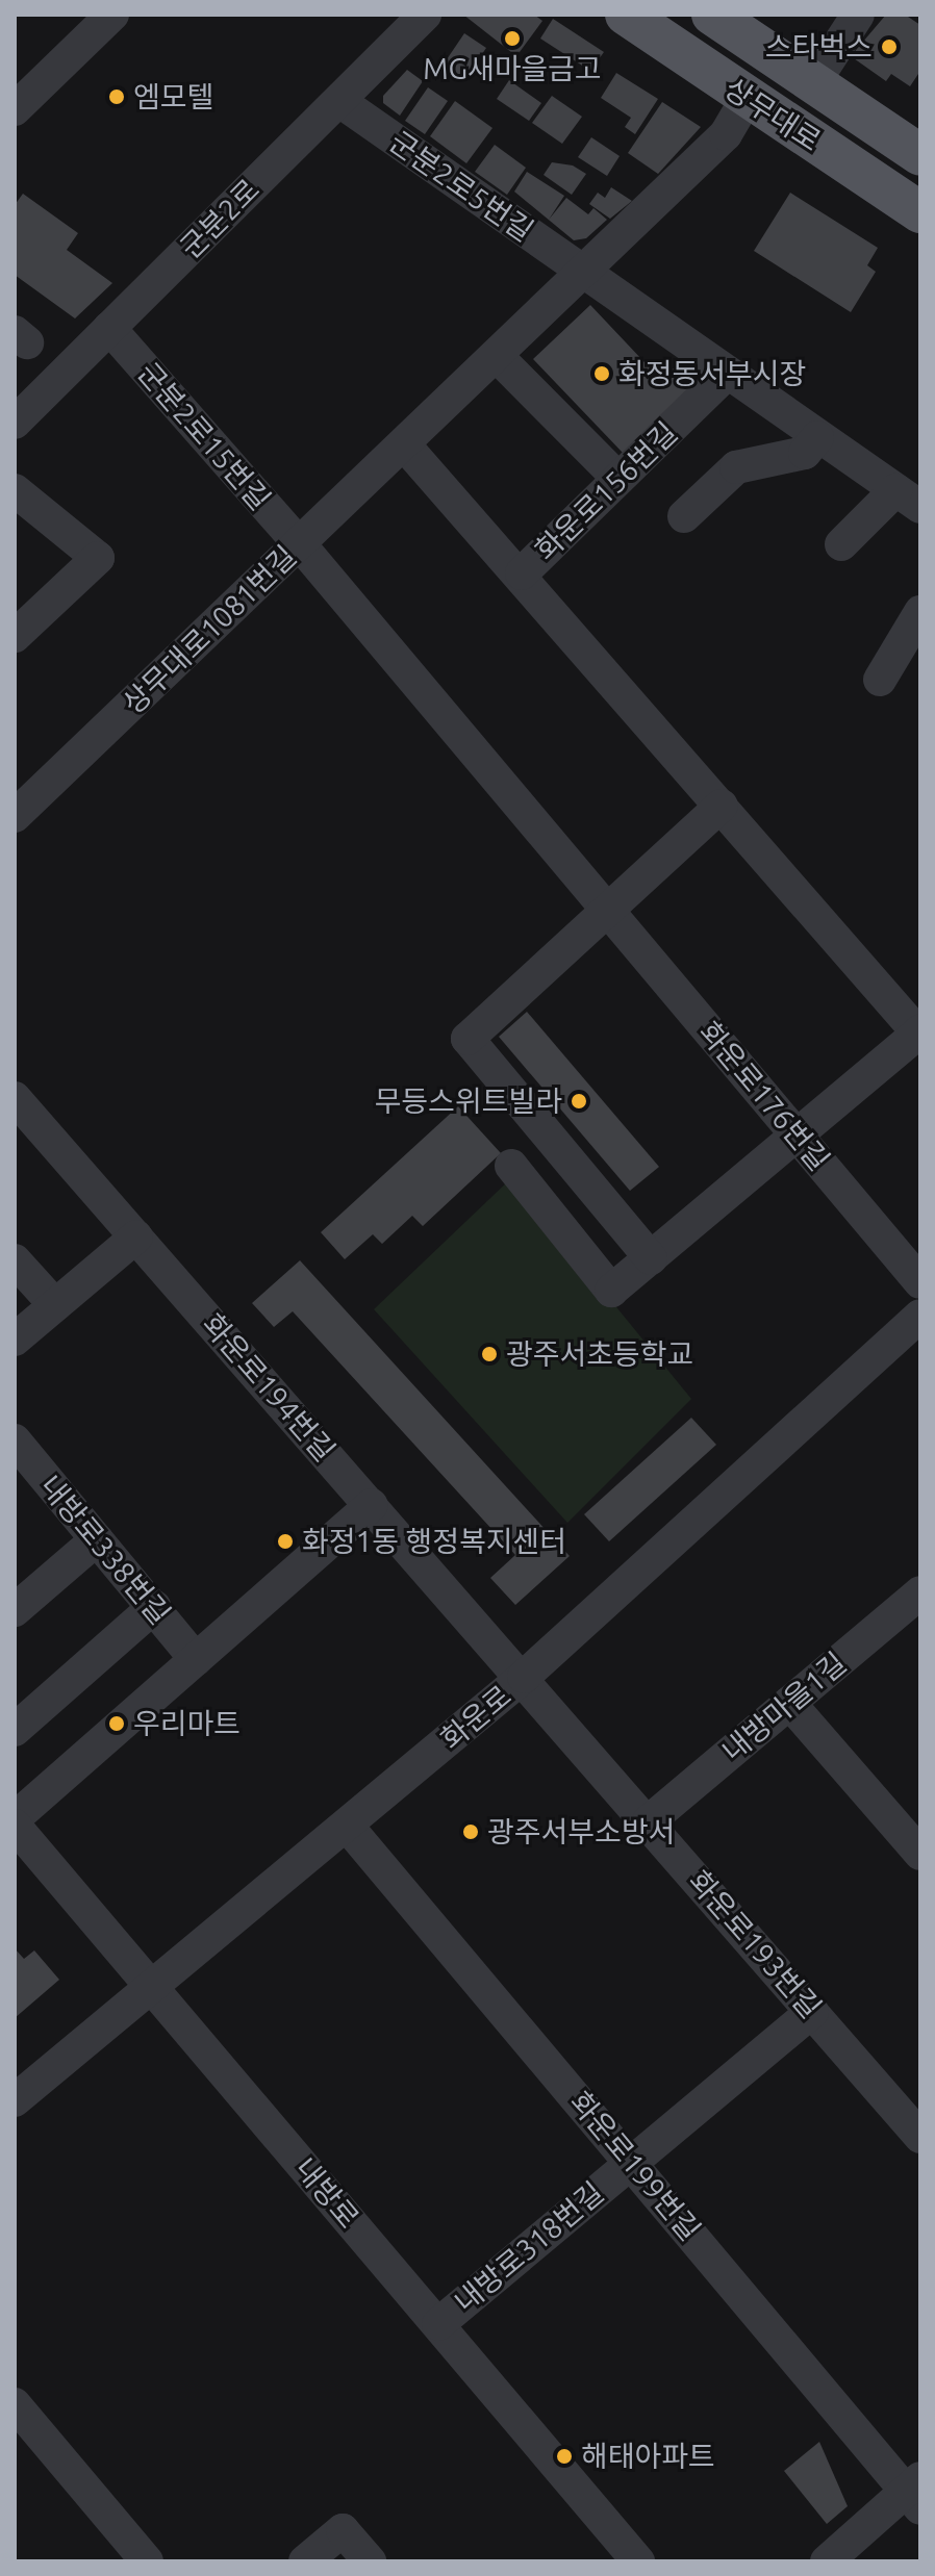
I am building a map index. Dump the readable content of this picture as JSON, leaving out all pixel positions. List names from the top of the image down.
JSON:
{
  "streets": {
    "main road": ["상무대로"],
    "street": [
      "군분2로5번길",
      "군분2로",
      "군분2로15번길",
      "화운로156번길",
      "상무대로1081번길",
      "화운로176번길",
      "화운로194번길",
      "내방로338번길",
      "내방마을1길",
      "화운로",
      "화운로193번길",
      "화운로199번길",
      "내방로",
      "내방로318번길"
    ]
  },
  "crossings": [
    ["상무대로", "상무대로1081번길"],
    ["군분2로5번길", "군분2로"],
    ["군분2로5번길", "상무대로1081번길"],
    ["군분2로", "군분2로15번길"],
    ["군분2로15번길", "상무대로1081번길"],
    ["군분2로15번길", "화운로176번길"],
    ["상무대로1081번길", "화운로176번길"],
    ["화운로194번길", "화운로"],
    ["화운로194번길", "화운로193번길"],
    ["내방마을1길", "화운로193번길"],
    ["화운로", "화운로193번길"],
    ["화운로", "화운로199번길"],
    ["화운로", "내방로"],
    ["화운로193번길", "내방로318번길"],
    ["화운로199번길", "내방로318번길"],
    ["내방로", "내방로318번길"]
  ],
  "places": [
    "MG새마을금고",
    "스타벅스",
    "엠모텔",
    "화정동서부시장",
    "무등스위트빌라",
    "광주서초등학교",
    "화정1동 행정복지센터",
    "우리마트",
    "광주서부소방서",
    "해태아파트"
  ]
}
